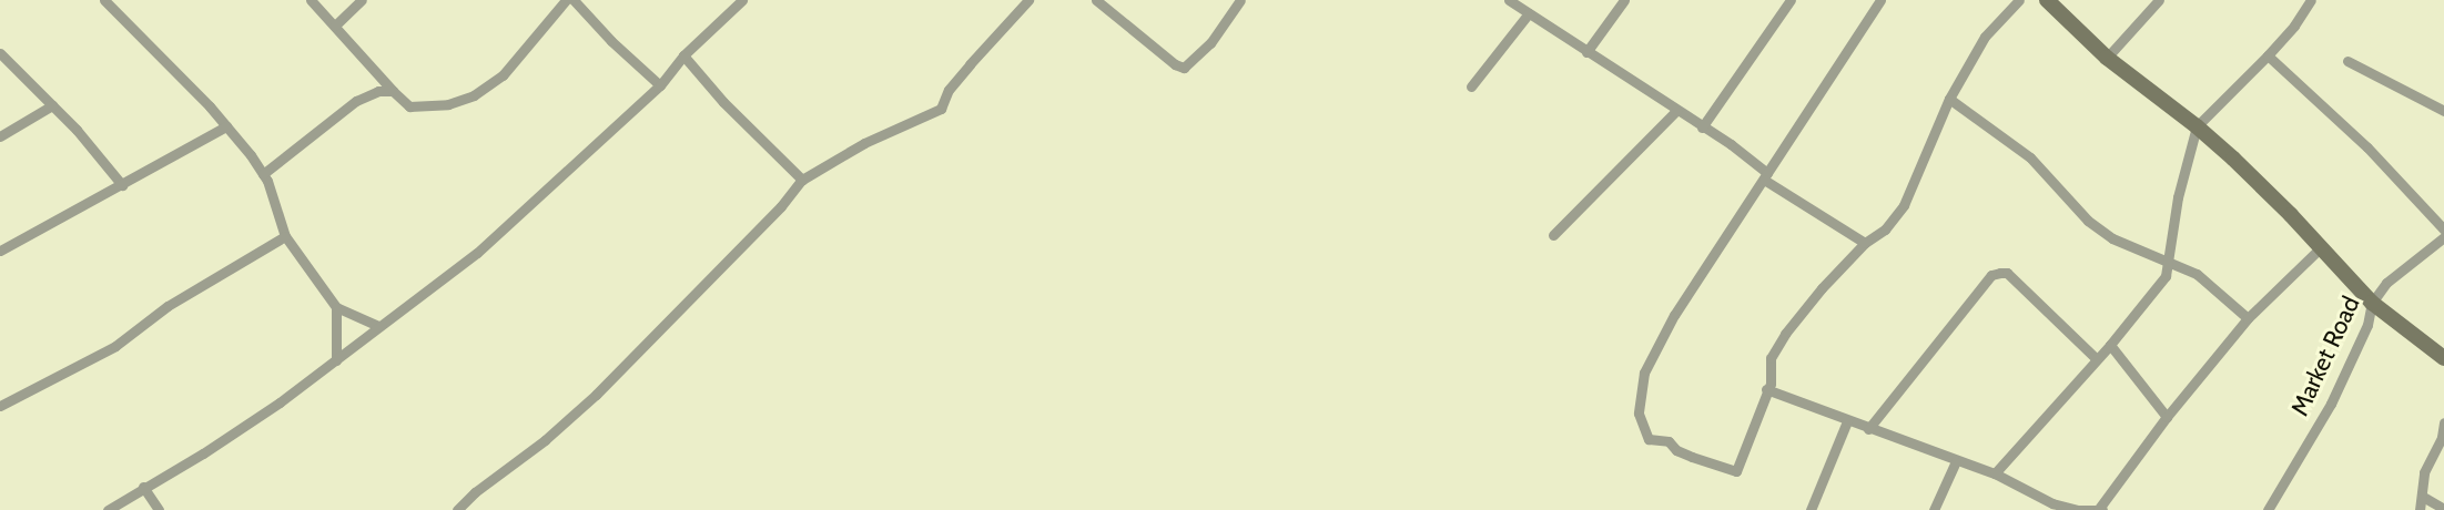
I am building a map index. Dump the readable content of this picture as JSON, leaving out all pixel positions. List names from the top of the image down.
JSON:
{
  "streets": {
    "street": ["Market Road"]
  }
}
